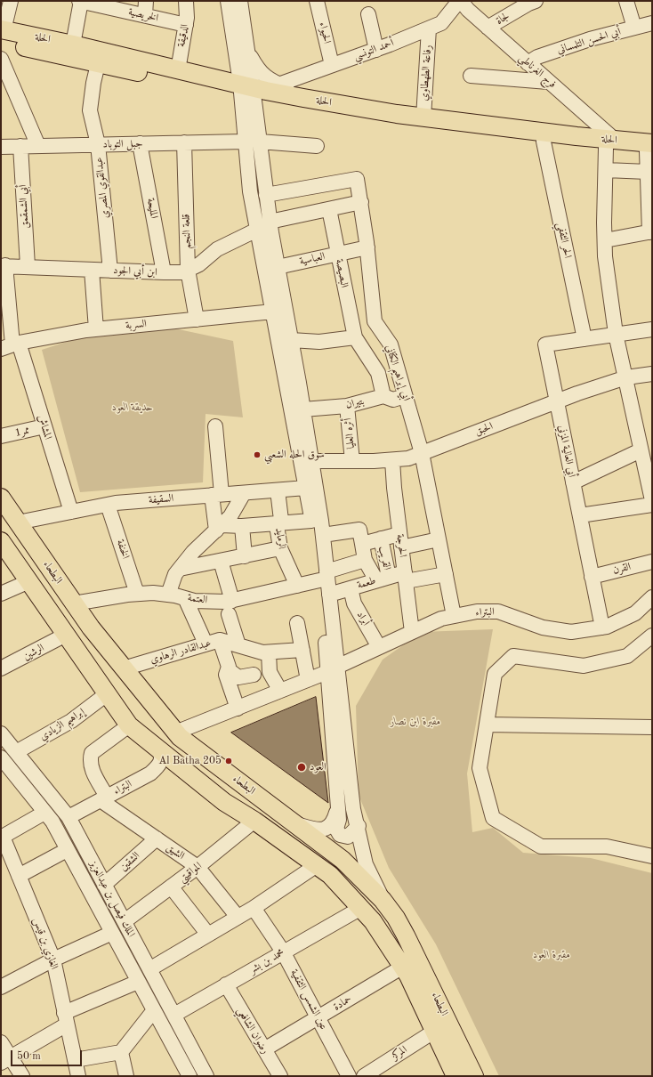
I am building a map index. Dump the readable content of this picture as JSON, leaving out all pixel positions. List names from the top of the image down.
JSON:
{
  "streets": {
    "main road": ["الحلة", "البطحاء"],
    "street": [
      "الخريصية",
      "لجاة",
      "الحيواء",
      "الدقيقة",
      "أبي الحسن التلمساني",
      "أحمد التونسي",
      "فرج الغرناطي",
      "رفاعة الطهطاوي",
      "جبل التوباد",
      "عبدالقوي المصري",
      "أبي الشمقمق",
      "المليحة",
      "قلعة النجم",
      "الحر الثقفي",
      "العباسية",
      "ابن أبي الجود",
      "البصيصة",
      "السربة",
      "أبي إبراهيم الكتاني",
      "بتيران",
      "المشاش",
      "الحبق",
      "ممر1",
      "أثره العليا",
      "أبي العالية المزني",
      "السقيفة",
      "الرمايد",
      "الحرجة",
      "الخنفة",
      "القريب",
      "القرن",
      "طعمة",
      "العتمة",
      "البتراء",
      "أبراد",
      "عبدالقادر الرهاوي",
      "الرشين",
      "إبراهيم الزيادي",
      "الشيق",
      "الشقين",
      "المواقيتي",
      "الملك فيصل بن عبدالعزيز",
      "الغازي بن قيس",
      "محمد بن بشر",
      "عين الشمس الثقفية",
      "حمادة",
      "رضوان الشافعي",
      "المركز"
    ]
  },
  "crossings": [
    ["الخريصية", "الدقيقة"],
    ["لجاة", "فرج الغرناطي"],
    ["الحيواء", "أحمد التونسي"],
    ["الدقيقة", "الحلة"],
    ["الحلة", "فرج الغرناطي"],
    ["الحلة", "رفاعة الطهطاوي"],
    ["الحلة", "عبدالقوي المصري"],
    ["الحلة", "الحر الثقفي"],
    ["أبي الحسن التلمساني", "فرج الغرناطي"],
    ["أحمد التونسي", "فرج الغرناطي"],
    ["أحمد التونسي", "رفاعة الطهطاوي"],
    ["جبل التوباد", "عبدالقوي المصري"],
    ["جبل التوباد", "أبي الشمقمق"],
    ["جبل التوباد", "المليحة"],
    ["جبل التوباد", "قلعة النجم"],
    ["عبدالقوي المصري", "ابن أبي الجود"],
    ["أبي الشمقمق", "ابن أبي الجود"],
    ["المليحة", "ابن أبي الجود"],
    ["قلعة النجم", "ابن أبي الجود"],
    ["قلعة النجم", "السربة"],
    ["الحر الثقفي", "أبي العالية المزني"],
    ["العباسية", "البصيصة"],
    ["العباسية", "أبي إبراهيم الكتاني"],
    ["ابن أبي الجود", "المشاش"],
    ["البصيصة", "بتيران"],
    ["السربة", "المشاش"],
    ["أبي إبراهيم الكتاني", "بتيران"],
    ["أبي إبراهيم الكتاني", "الحبق"],
    ["أبي إبراهيم الكتاني", "طعمة"],
    ["أبي إبراهيم الكتاني", "البتراء"],
    ["بتيران", "أثره العليا"],
    ["المشاش", "ممر1"],
    ["المشاش", "السقيفة"],
    ["الحبق", "أثره العليا"],
    ["الحبق", "أبي العالية المزني"],
    ["الحبق", "الحرجة"],
    ["أبي العالية المزني", "القرن"],
    ["أبي العالية المزني", "البتراء"],
    ["السقيفة", "الرمايد"],
    ["السقيفة", "الخنفة"],
    ["السقيفة", "البطحاء"],
    ["الرمايد", "العتمة"],
    ["الحرجة", "طعمة"],
    ["الحرجة", "البتراء"],
    ["الخنفة", "العتمة"],
    ["القريب", "طعمة"],
    ["البطحاء", "العتمة"],
    ["البطحاء", "البتراء"],
    ["البطحاء", "عبدالقادر الرهاوي"],
    ["البطحاء", "الرشين"],
    ["البطحاء", "إبراهيم الزيادي"],
    ["البطحاء", "المواقيتي"],
    ["البطحاء", "محمد بن بشر"],
    ["البطحاء", "حمادة"],
    ["البطحاء", "المركز"],
    ["طعمة", "أبراد"],
    ["البتراء", "أبراد"],
    ["البتراء", "الشيق"],
    ["البتراء", "الملك فيصل بن عبدالعزيز"],
    ["إبراهيم الزيادي", "الملك فيصل بن عبدالعزيز"],
    ["الشيق", "الشقين"],
    ["الشيق", "المواقيتي"],
    ["الشقين", "الملك فيصل بن عبدالعزيز"],
    ["المواقيتي", "الملك فيصل بن عبدالعزيز"],
    ["الملك فيصل بن عبدالعزيز", "محمد بن بشر"],
    ["محمد بن بشر", "عين الشمس الثقفية"],
    ["محمد بن بشر", "رضوان الشافعي"],
    ["عين الشمس الثقفية", "حمادة"],
    ["حمادة", "رضوان الشافعي"]
  ],
  "parks": ["حديقة العود", "مقبرة ابن نصار", "مقبرة العود"],
  "places": ["سوق الحله الشعبي", "Al Batha 205", "العود"],
  "scale_bar": "50 m"
}
